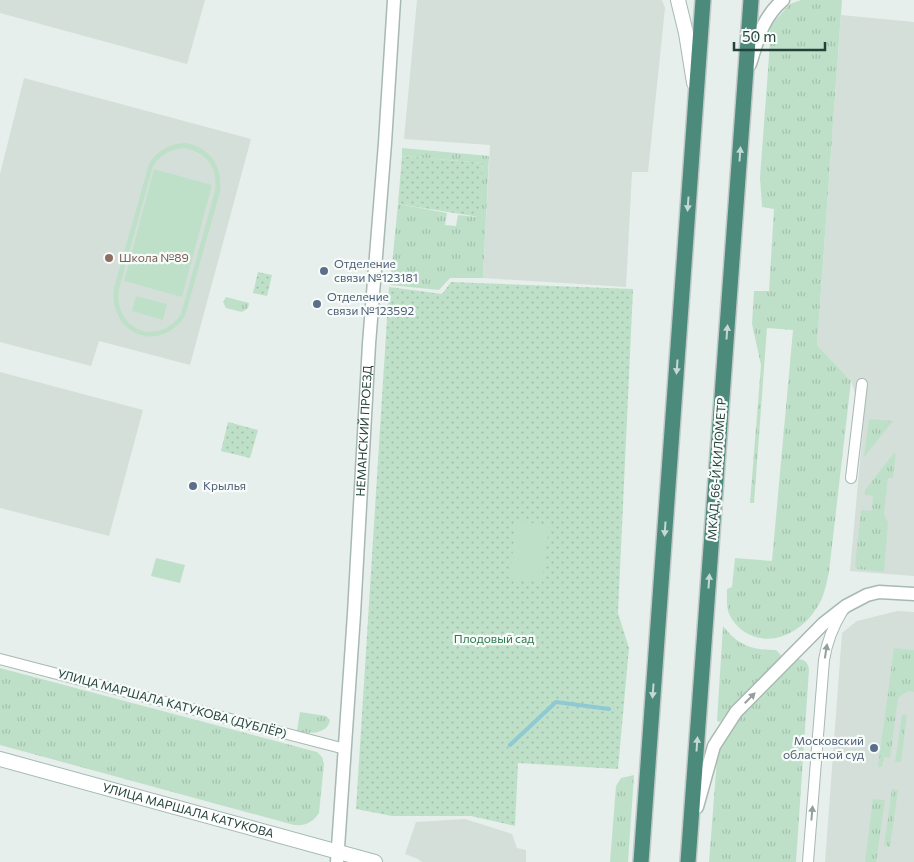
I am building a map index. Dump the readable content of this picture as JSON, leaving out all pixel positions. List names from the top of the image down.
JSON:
{
  "streets": {
    "highway": ["МКАД, 66-Й КИЛОМЕТР"],
    "main road": ["УЛИЦА МАРШАЛА КАТУКОВА"],
    "street": ["НЕМАНСКИЙ ПРОЕЗД", "УЛИЦА МАРШАЛА КАТУКОВА (ДУБЛЁР)"]
  },
  "crossings": [
    ["НЕМАНСКИЙ ПРОЕЗД", "УЛИЦА МАРШАЛА КАТУКОВА (ДУБЛЁР)"],
    ["НЕМАНСКИЙ ПРОЕЗД", "УЛИЦА МАРШАЛА КАТУКОВА"]
  ],
  "parks": ["Плодовый сад"],
  "places": [
    "Школа №89",
    "Отделение связи №123181",
    "Отделение связи №123592",
    "Крылья",
    "Московский областной суд"
  ],
  "scale_bar": "50 m"
}
